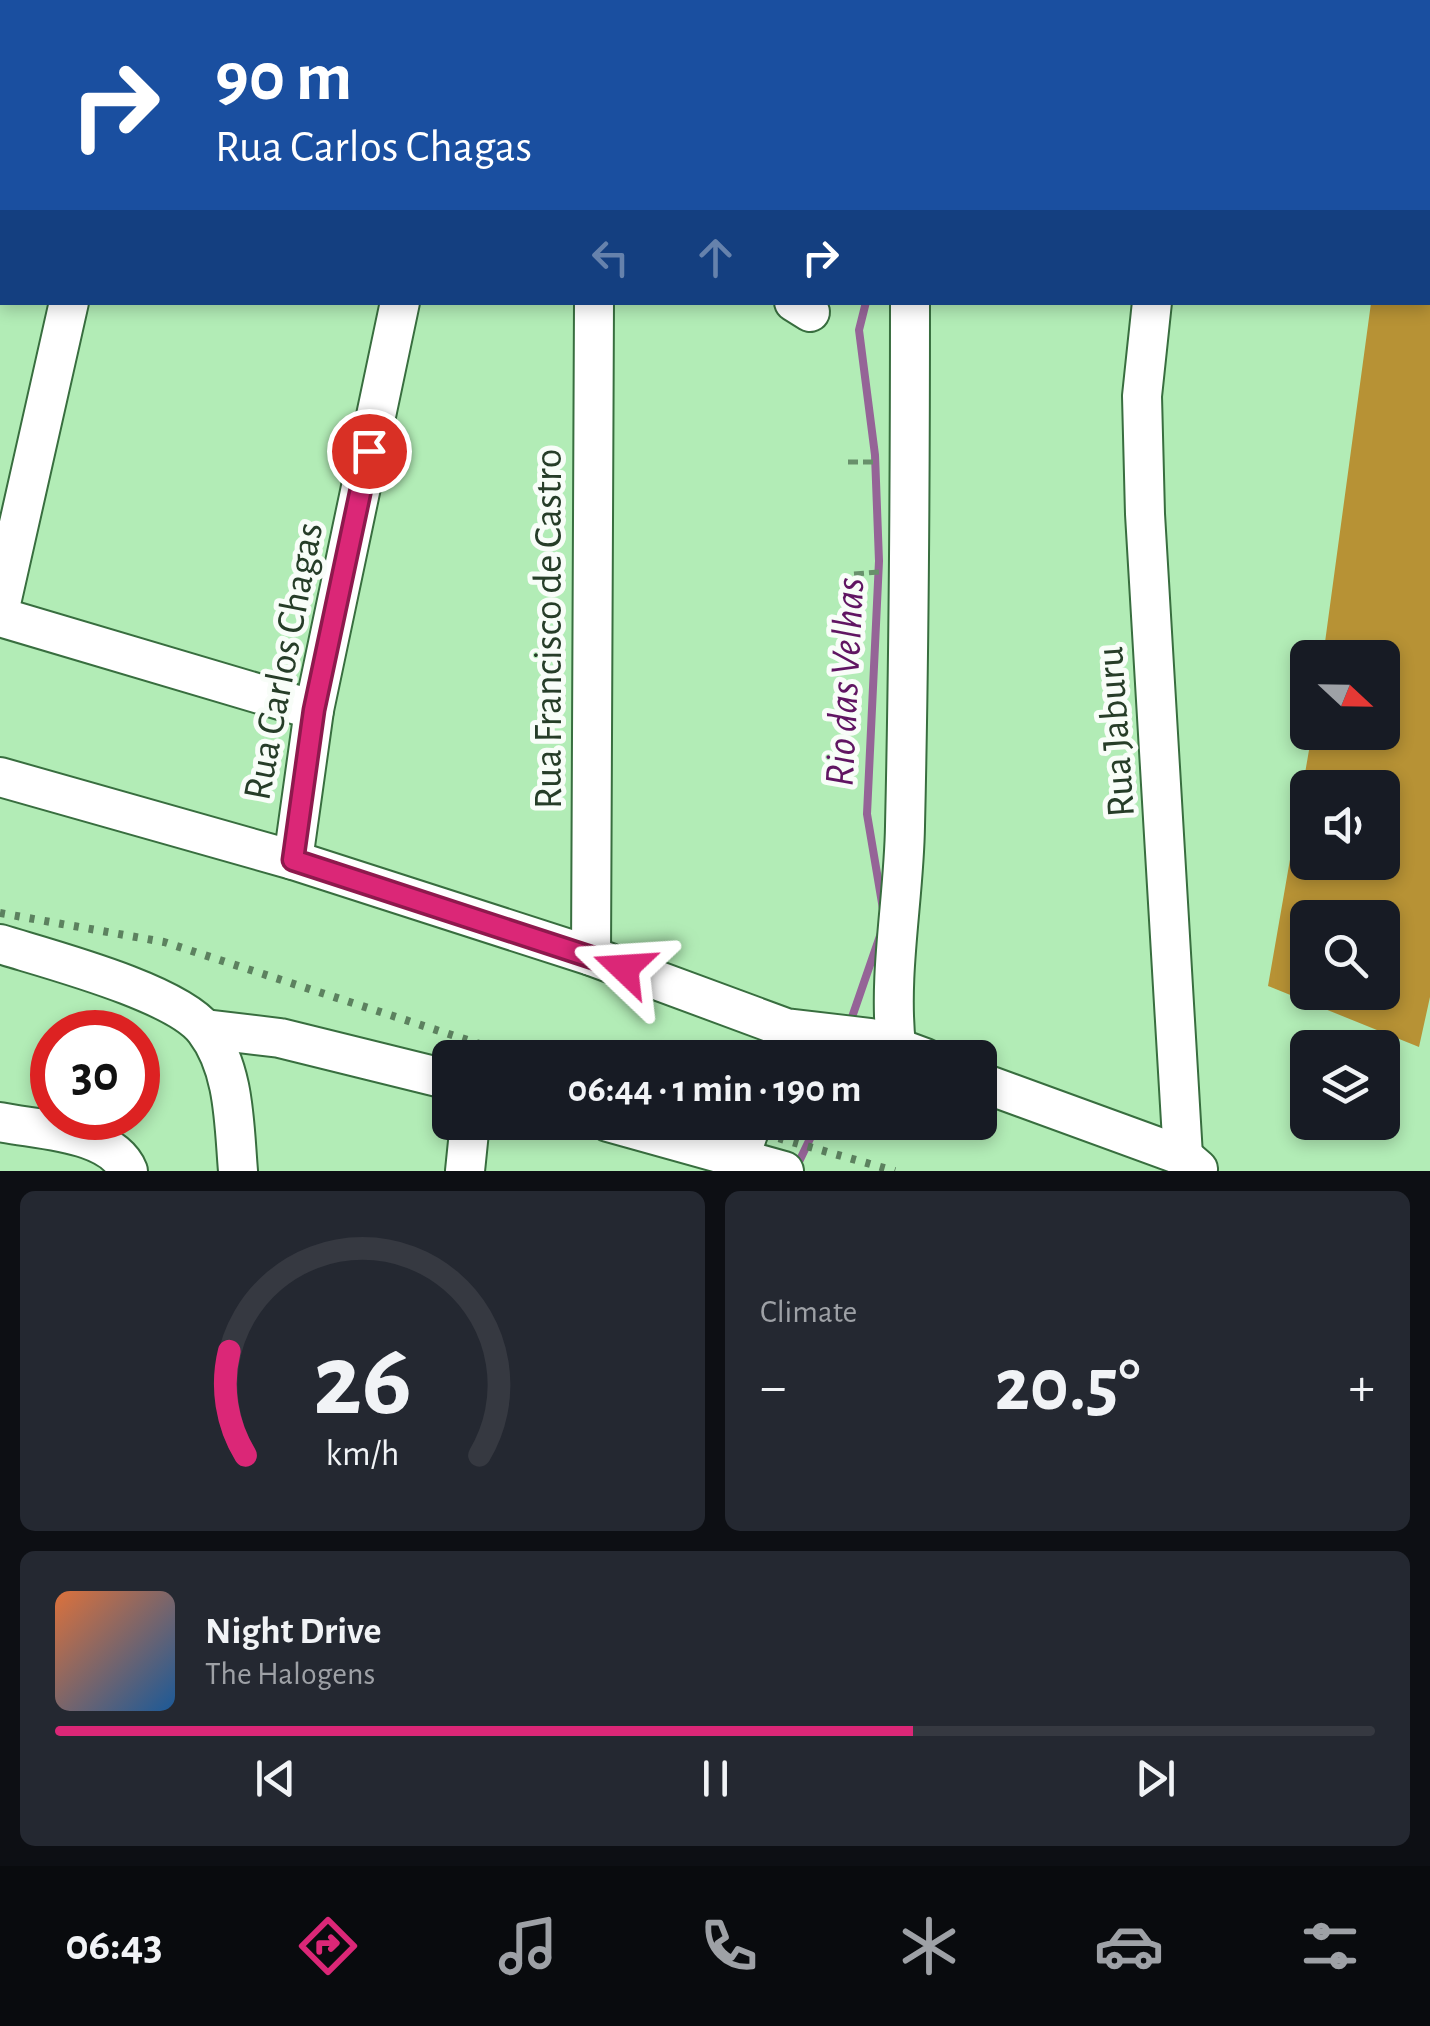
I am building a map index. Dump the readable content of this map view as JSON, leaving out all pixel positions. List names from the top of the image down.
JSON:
{
  "streets": {
    "street": ["Rua Francisco de Castro", "Rua Carlos Chagas", "Rua Jaburu"]
  },
  "water": ["Rio das Velhas"],
  "north": "right",
  "page": {
    "turn": ["90 m", "Rua Carlos Chagas"],
    "limit": "30",
    "trip": "06:44 · 1 min · 190 m",
    "tile": "Climate",
    "heat": ["−", "20.5°", "+"],
    "song": ["Night Drive", "The Halogens"],
    "tabs": "06:43",
    "gauge": ["26", "km/h"]
  }
}
